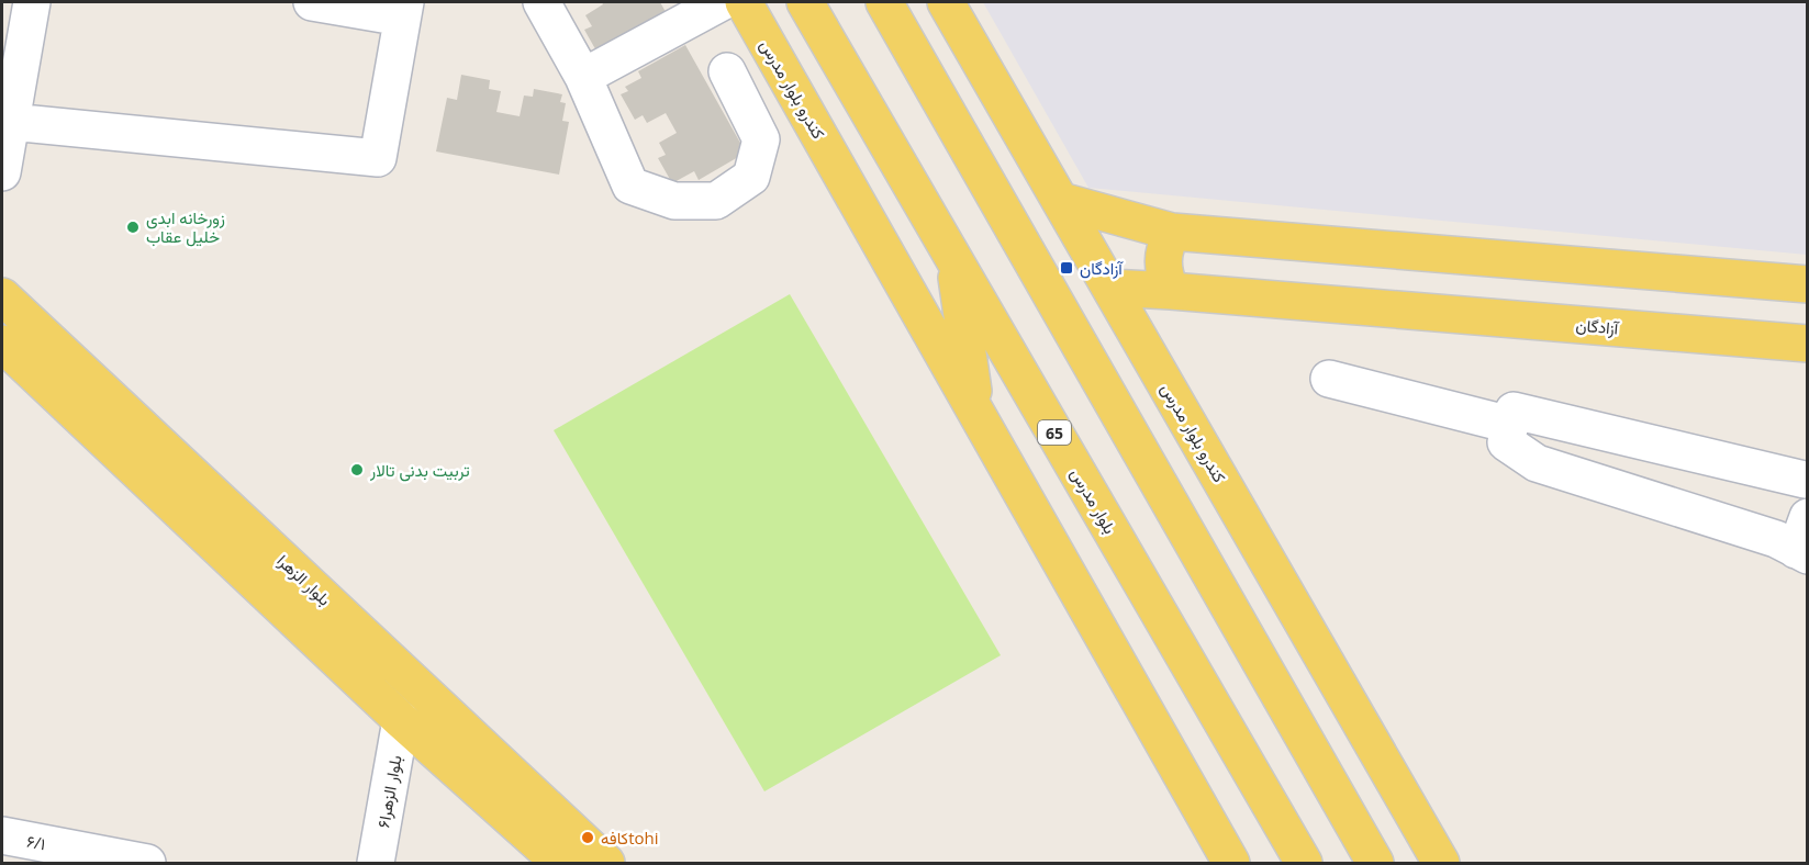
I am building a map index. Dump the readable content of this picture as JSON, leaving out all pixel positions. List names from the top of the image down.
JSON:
{
  "streets": {
    "main road": [
      "کندرو بلوار مدرس",
      "آزادگان",
      "65",
      "بلوار مدرس",
      "بلوار الزهرا"
    ],
    "street": ["بلوار الزهرا۶", "۶/۱"]
  },
  "crossings": [
    ["کندرو بلوار مدرس", "آزادگان"]
  ],
  "places": {
    "other": ["زورخانه ابدی خلیل عقاب", "تربیت بدنی تالار", "کافهtohi"],
    "transit": ["آزادگان"]
  }
}
